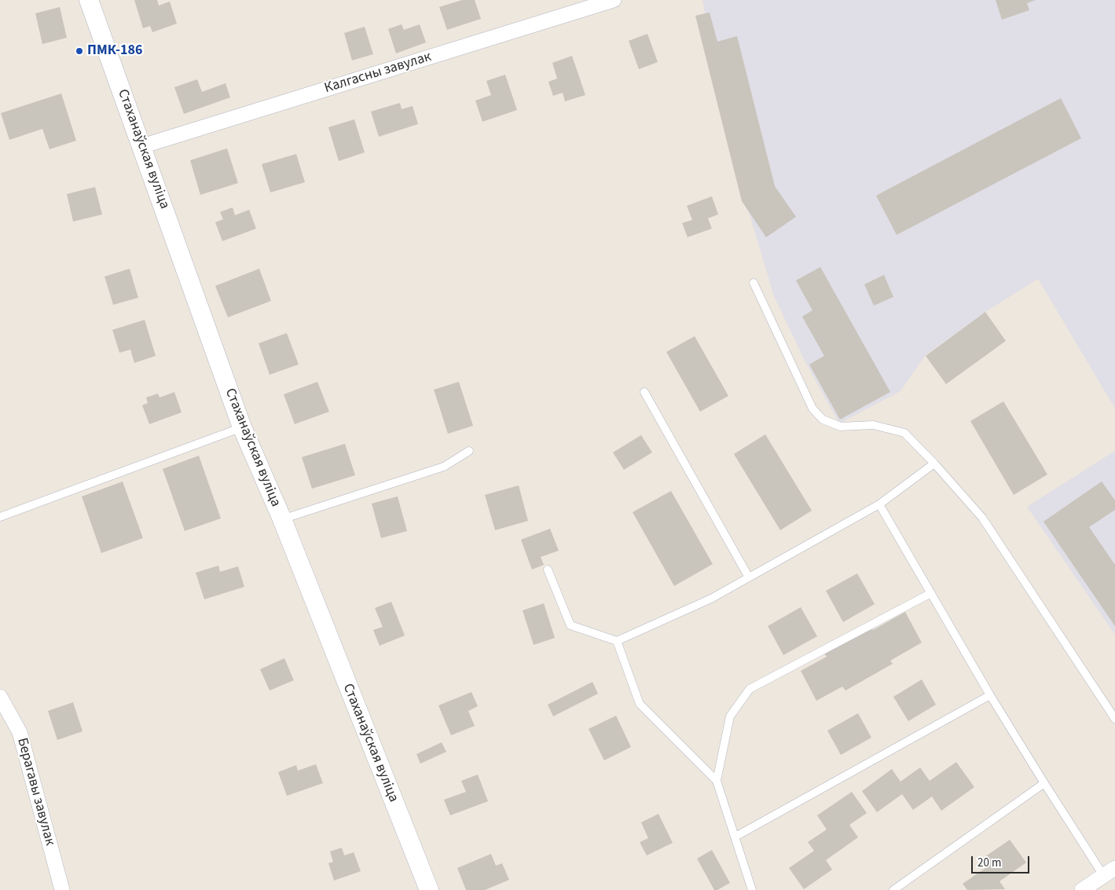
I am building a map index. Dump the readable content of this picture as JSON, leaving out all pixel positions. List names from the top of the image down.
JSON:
{
  "streets": {
    "street": ["Калгасны завулак", "Стаханаўская вуліца", "Берагавы завулак"]
  },
  "crossings": [
    ["Калгасны завулак", "Стаханаўская вуліца"]
  ],
  "places": ["ПМК-186"],
  "scale_bar": "20 m"
}
